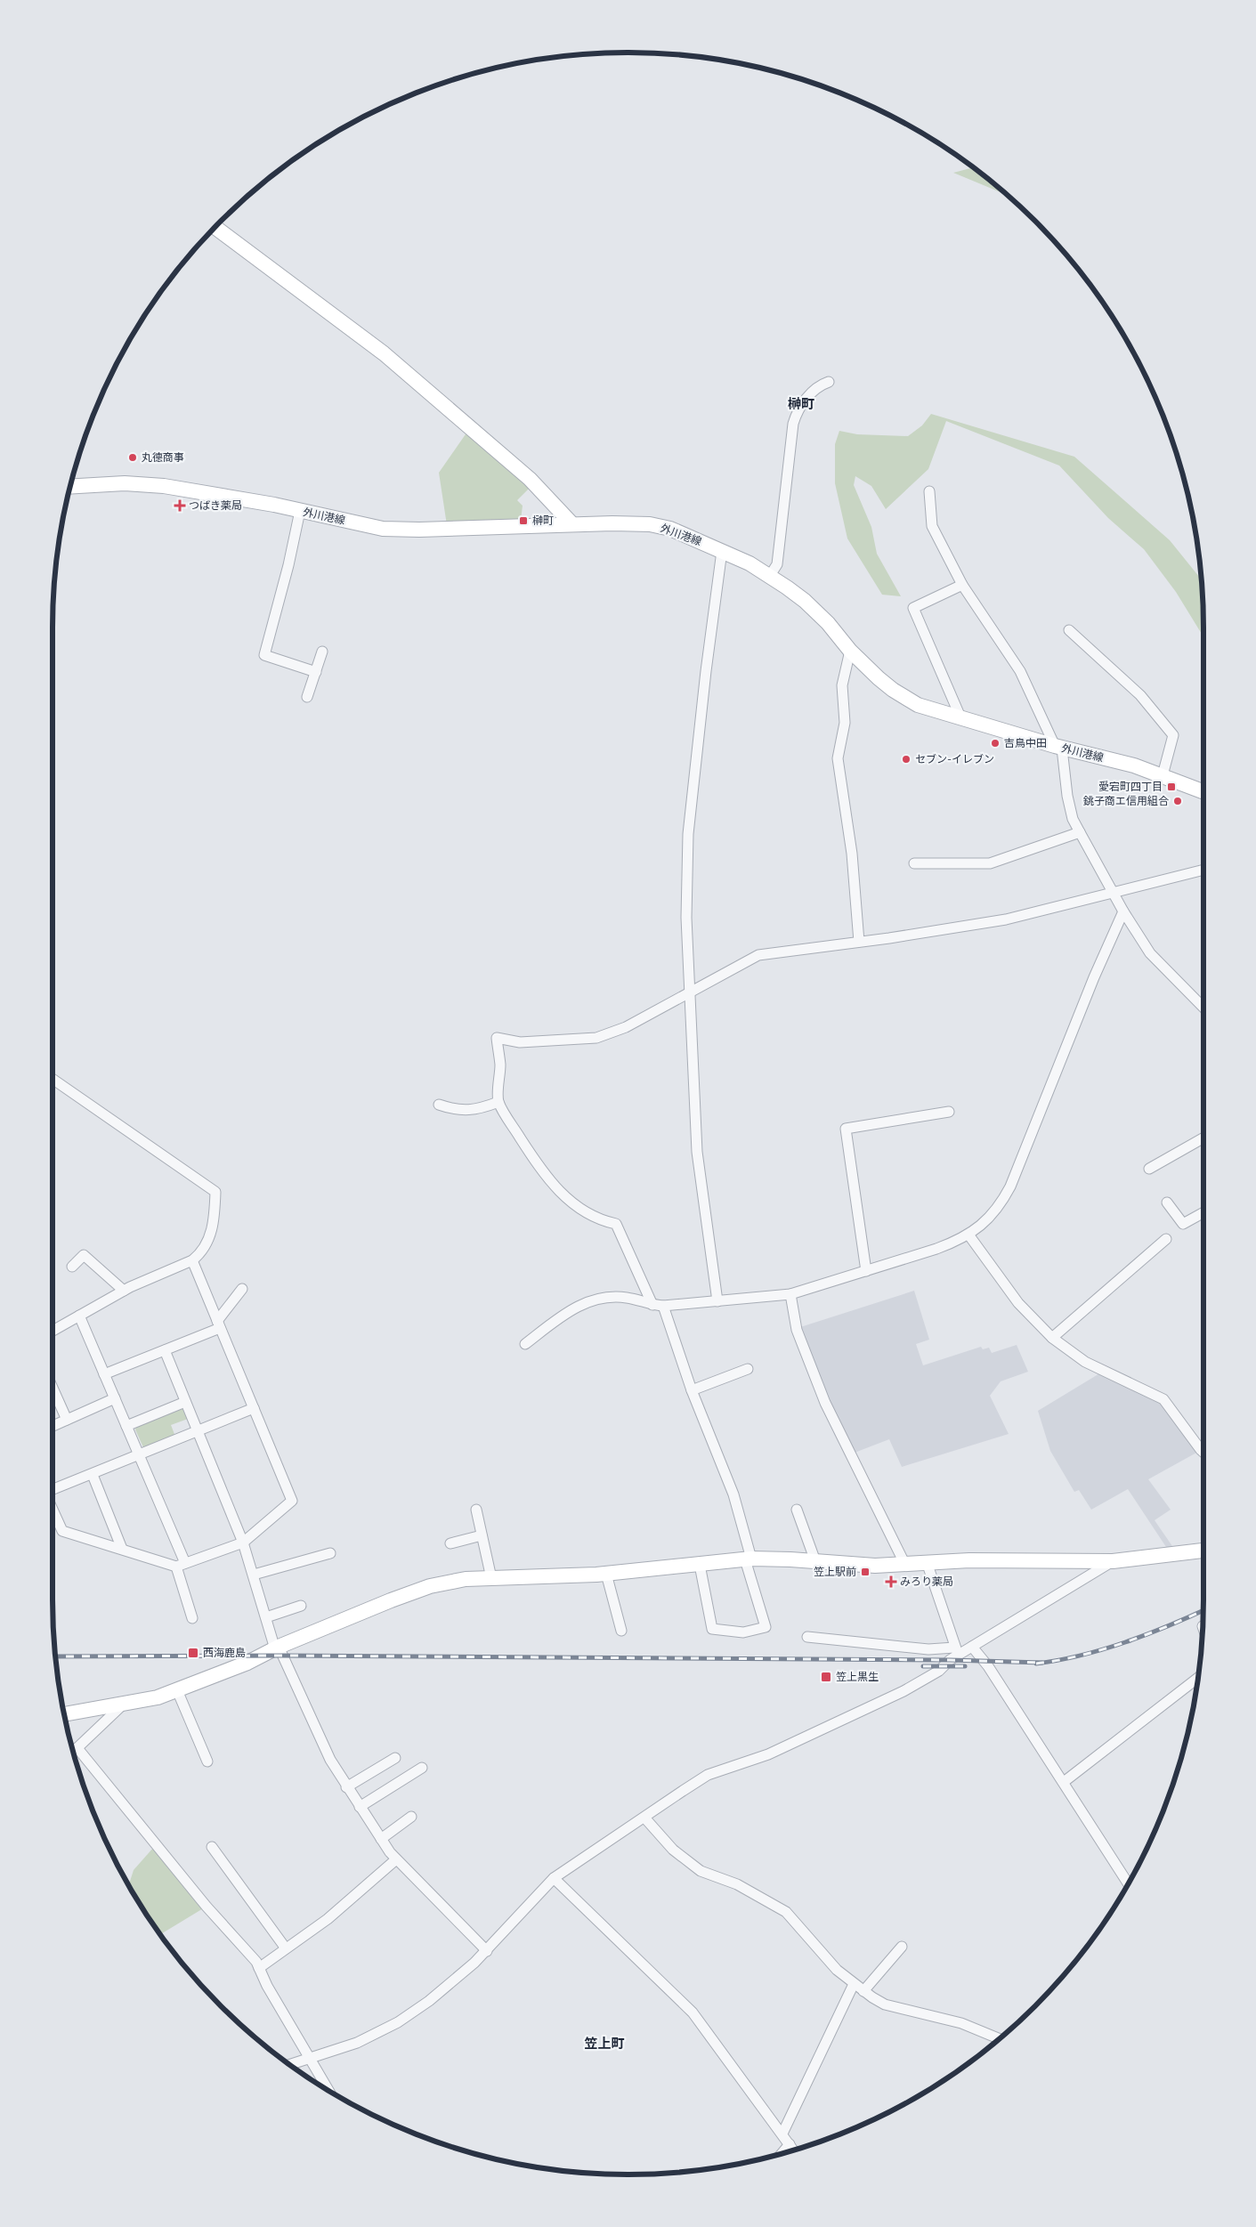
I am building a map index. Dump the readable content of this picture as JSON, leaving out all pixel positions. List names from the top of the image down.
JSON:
{
  "streets": {
    "street": ["外川港線"]
  },
  "districts": ["榊町", "笠上町"],
  "places": {
    "other": [
      "丸德商事",
      "吉鳥中田",
      "セブン-イレブン",
      "銚子商エ信用組合"
    ],
    "health": ["つばき薬局", "みろり薬局"],
    "transit": [
      "榊町",
      "愛宕町四丁目",
      "笠上駅前",
      "西海鹿島",
      "笠上黒生"
    ]
  }
}
